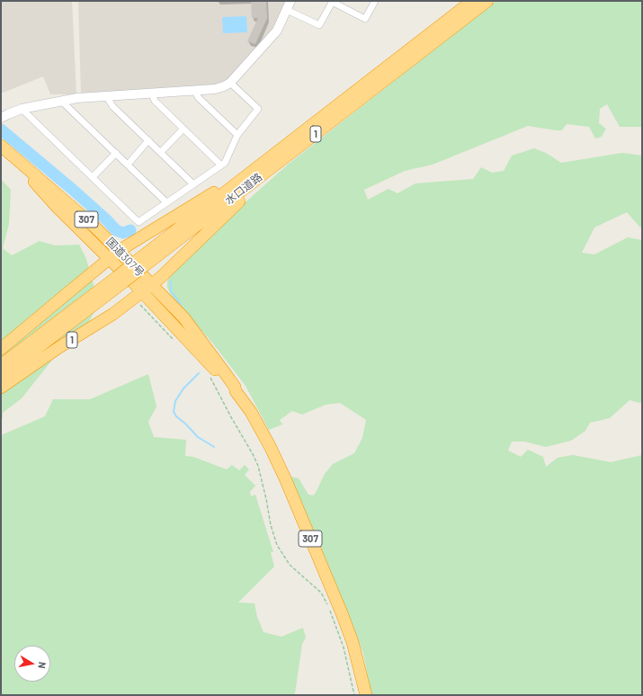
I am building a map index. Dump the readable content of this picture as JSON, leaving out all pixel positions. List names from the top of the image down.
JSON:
{
  "streets": {
    "highway": [
      "1",
      "水口道路",
      "307",
      "国道307号"
    ]
  },
  "crossings": [
    ["1", "水口道路"],
    ["1", "307"],
    ["1", "国道307号"],
    ["307", "国道307号"]
  ],
  "north": "right"
}
